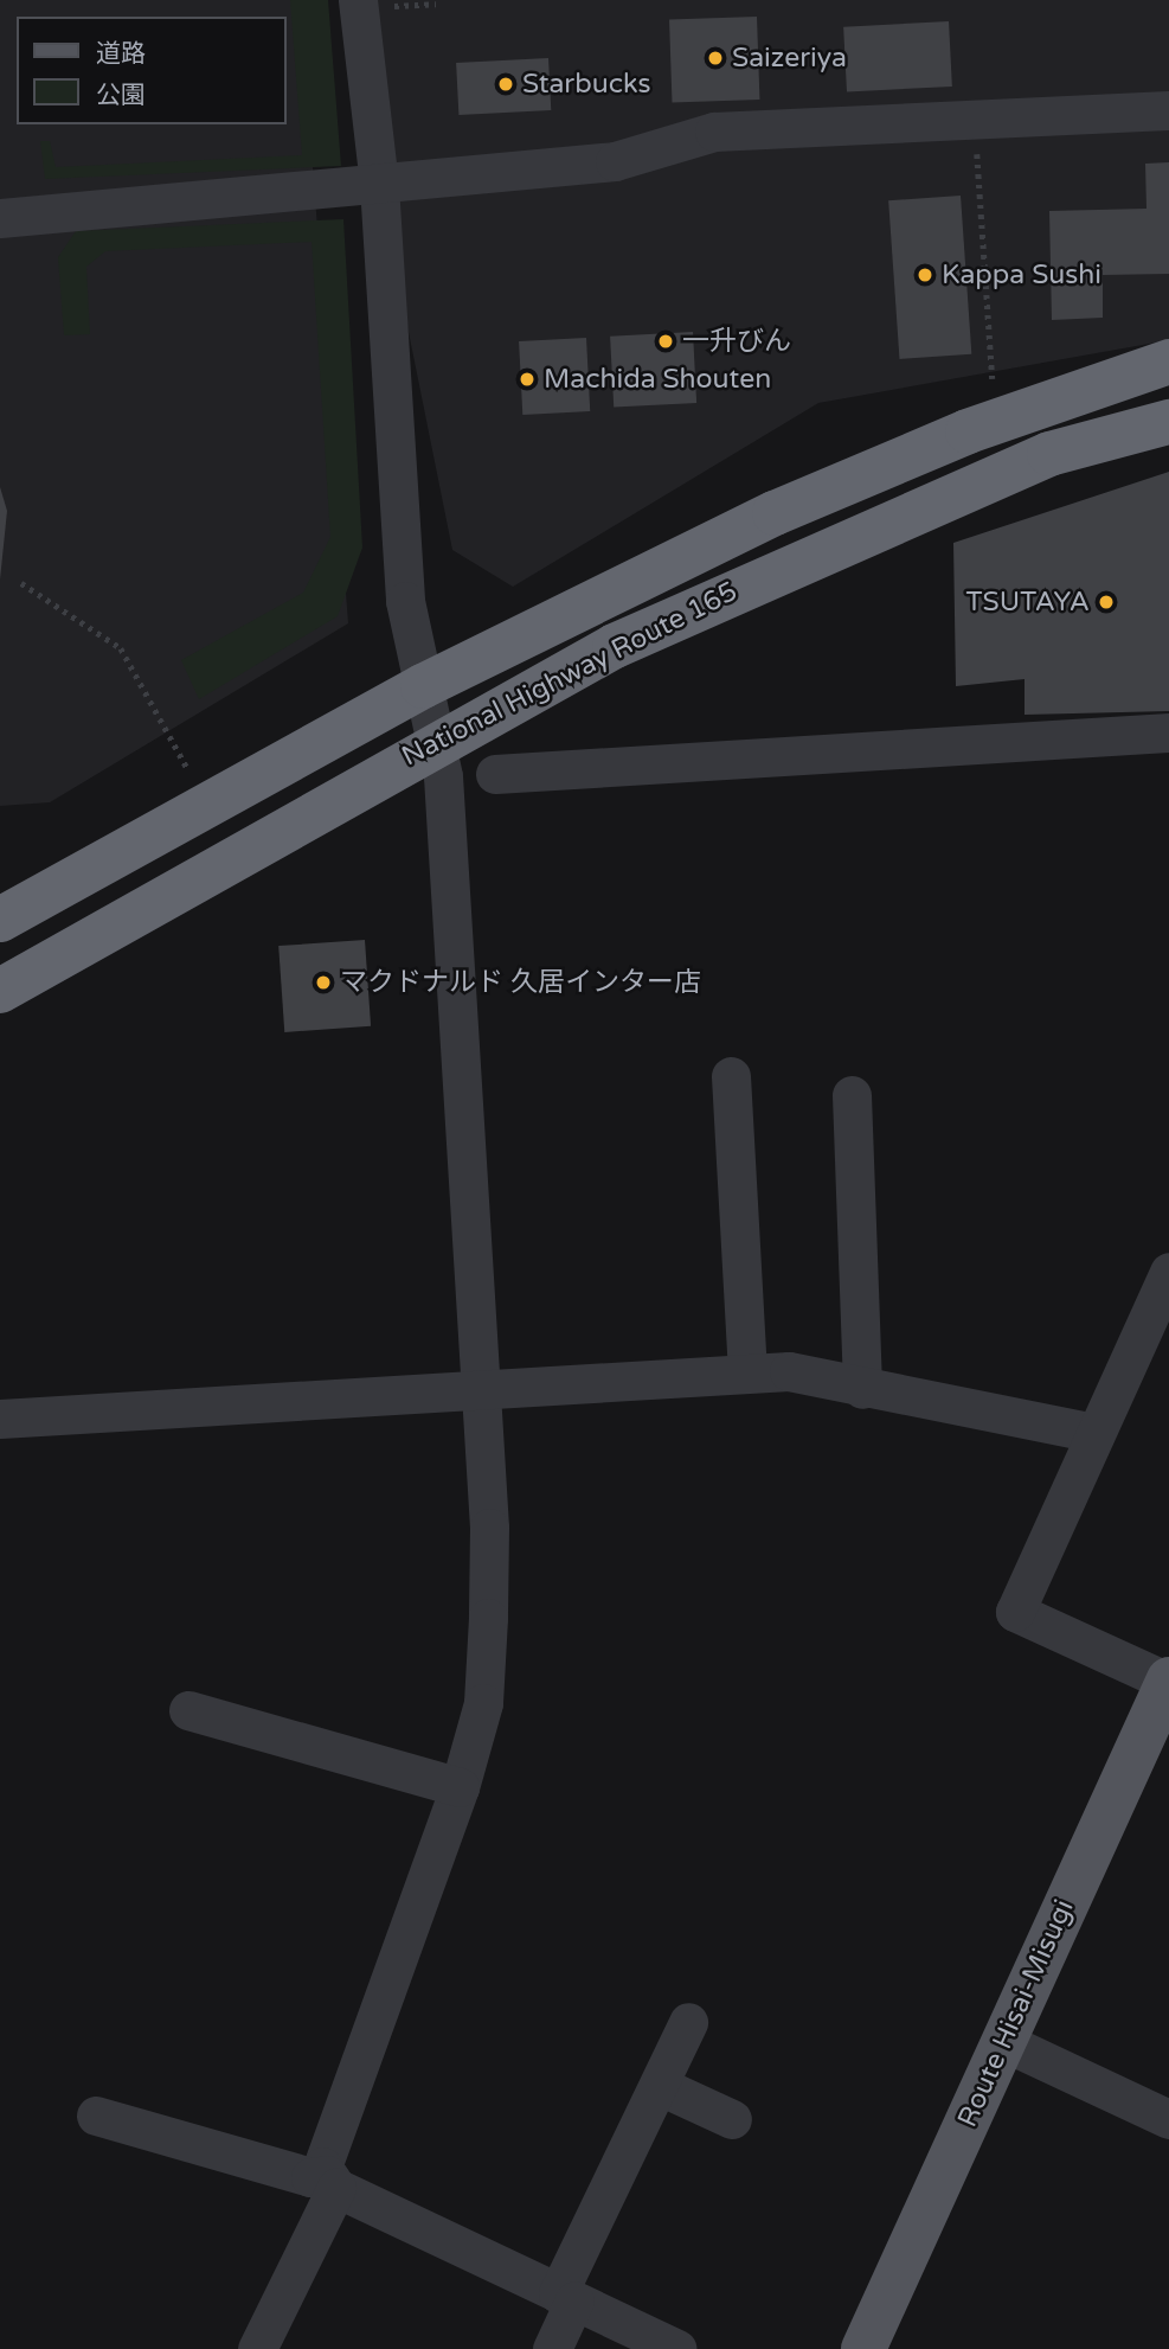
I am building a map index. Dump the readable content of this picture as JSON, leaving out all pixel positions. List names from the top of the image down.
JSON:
{
  "streets": {
    "highway": ["National Highway Route 165"],
    "main road": ["Route Hisai-Misugi"]
  },
  "places": [
    "Saizeriya",
    "Starbucks",
    "Kappa Sushi",
    "一升びん",
    "Machida Shouten",
    "TSUTAYA",
    "マクドナルド 久居インター店"
  ],
  "legend": ["道路", "公園"]
}
